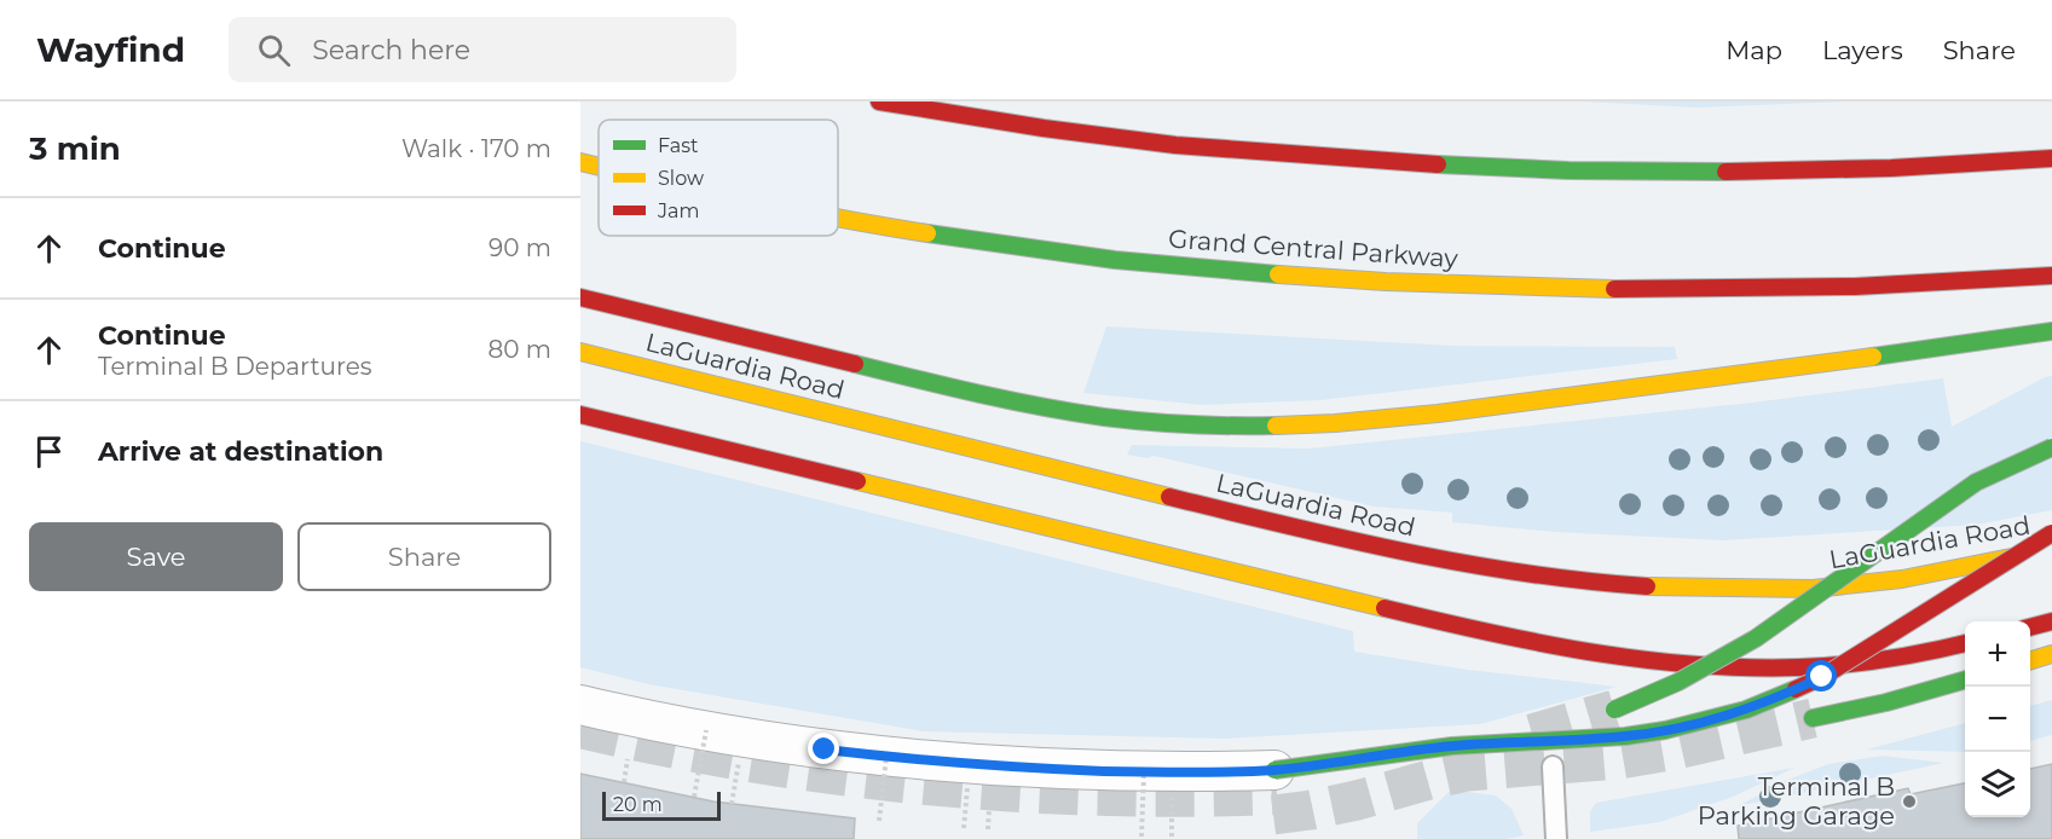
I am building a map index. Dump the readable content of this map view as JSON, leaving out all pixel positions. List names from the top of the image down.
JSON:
{
  "streets": {
    "main road": ["Grand Central Parkway", "LaGuardia Road"]
  },
  "places": ["Terminal B Parking Garage"],
  "legend": ["Fast", "Slow", "Jam"],
  "scale_bar": "20 m",
  "page": {
    "header": "Wayfind",
    "search": "Search here",
    "nav": ["Map", "Layers", "Share"],
    "heading": ["3 min", "Walk · 170 m"],
    "list": [
      ["Continue", "90 m"],
      ["Continue", "Terminal B Departures", "80 m"],
      "Arrive at destination"
    ],
    "buttons": ["Save", "Share"],
    "map_buttons": ["+", "−"],
    "scale": "20 m"
  }
}
